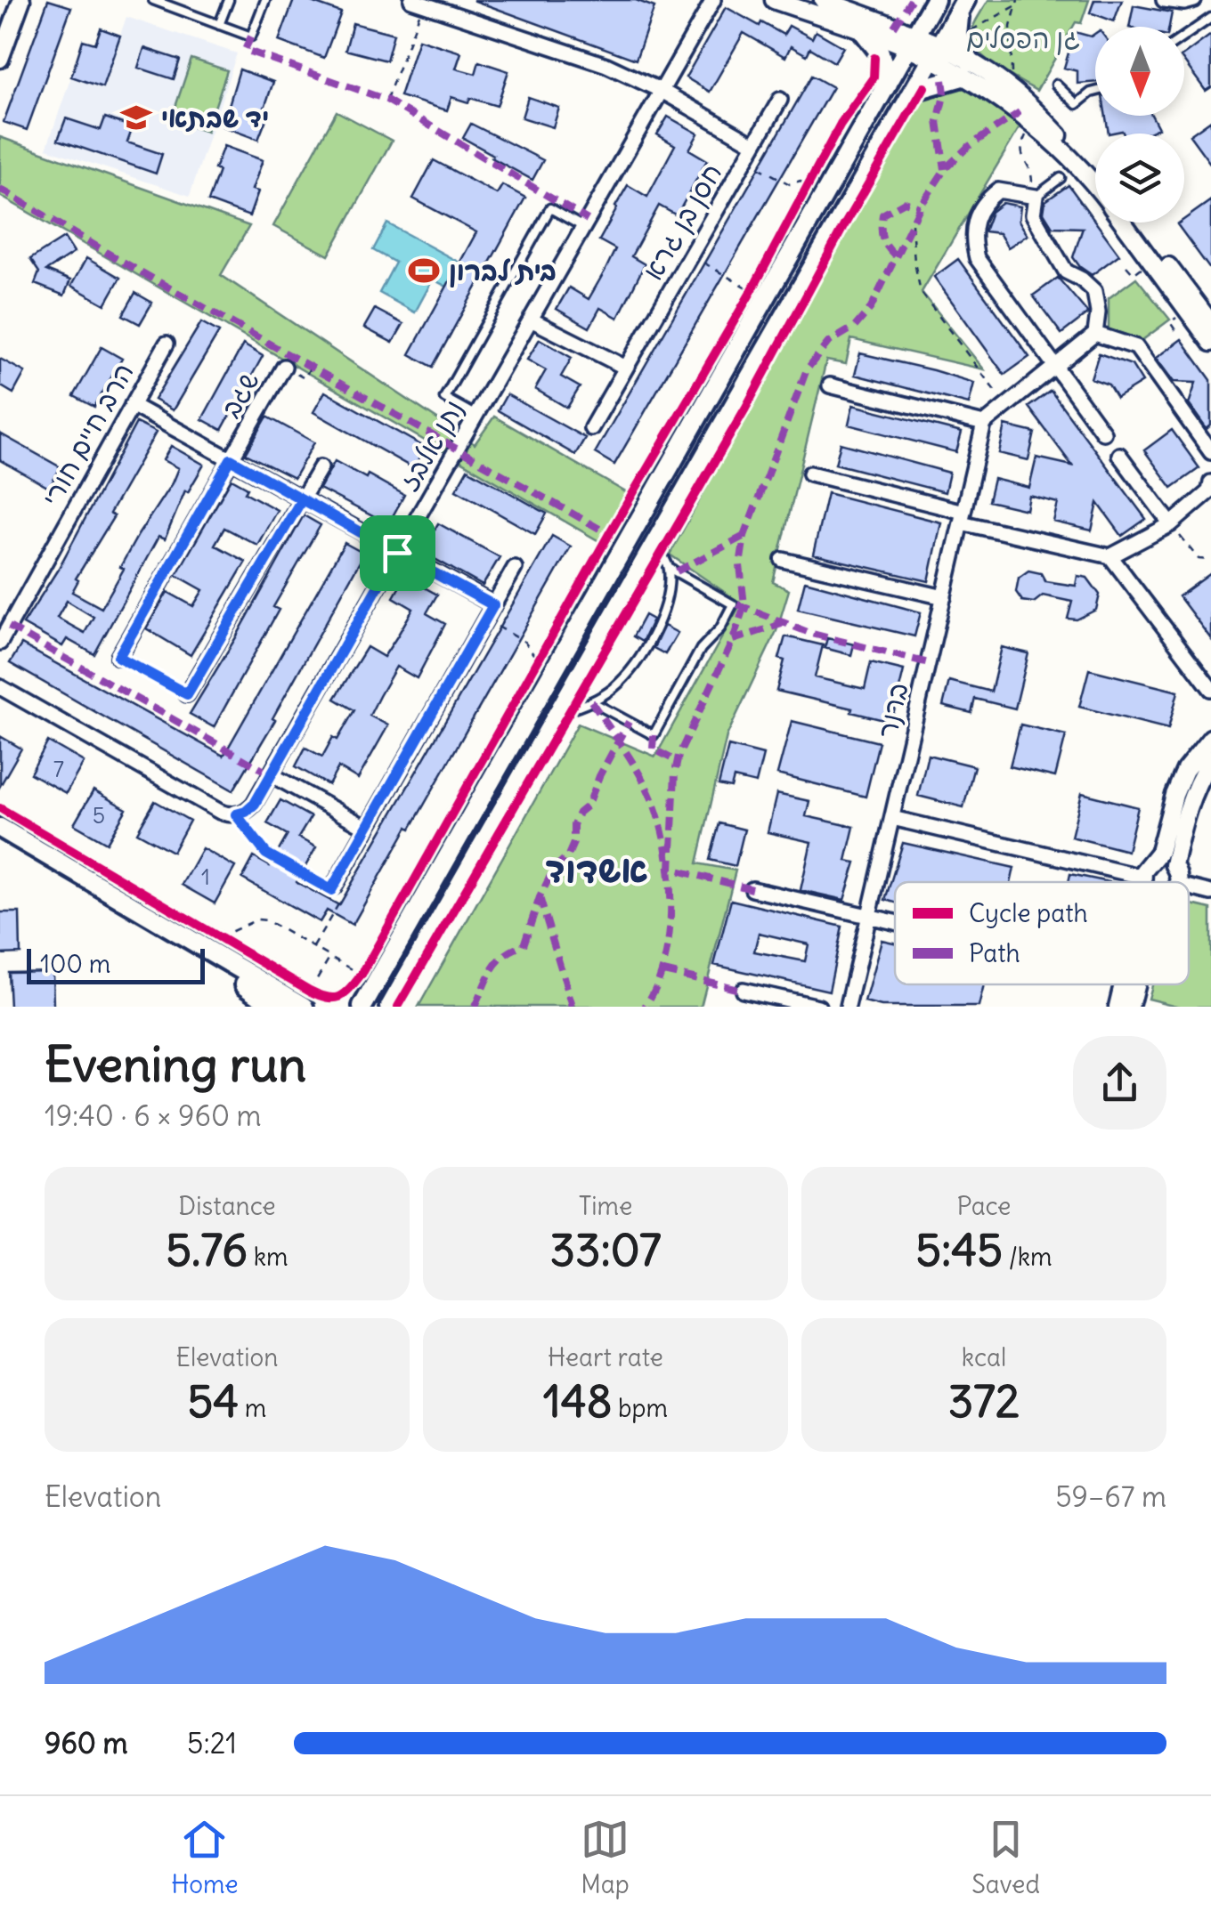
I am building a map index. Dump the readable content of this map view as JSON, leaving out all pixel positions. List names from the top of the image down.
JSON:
{
  "streets": {
    "street": [
      "חסן בן גרא",
      "שגב",
      "הרב חיים חורי",
      "נתן אלבז",
      "ברנר"
    ]
  },
  "districts": ["אשדוד"],
  "parks": ["גן הפסלים"],
  "places": {
    "school or university": ["יד שבתאי"],
    "sports": ["בית לברון"]
  },
  "house_numbers": ["7", "5", "1"],
  "legend": ["Cycle path", "Path"],
  "scale_bar": "100 m",
  "north": "bottom",
  "page": {
    "scale": "100 m",
    "heading": ["Evening run", "19:40 · 6 × 960 m"],
    "stats": [
      ["Distance", "5.76 km"],
      ["Time", "33:07"],
      ["Pace", "5:45 /km"],
      ["Elevation", "54 m"],
      ["Heart rate", "148 bpm"],
      ["kcal", "372"]
    ],
    "chart": ["Elevation", "59–67 m"],
    "list": [
      {
        "name": "960 m",
        "note": "5:21"
      }
    ],
    "tabs": ["Home", "Map", "Saved"]
  }
}
